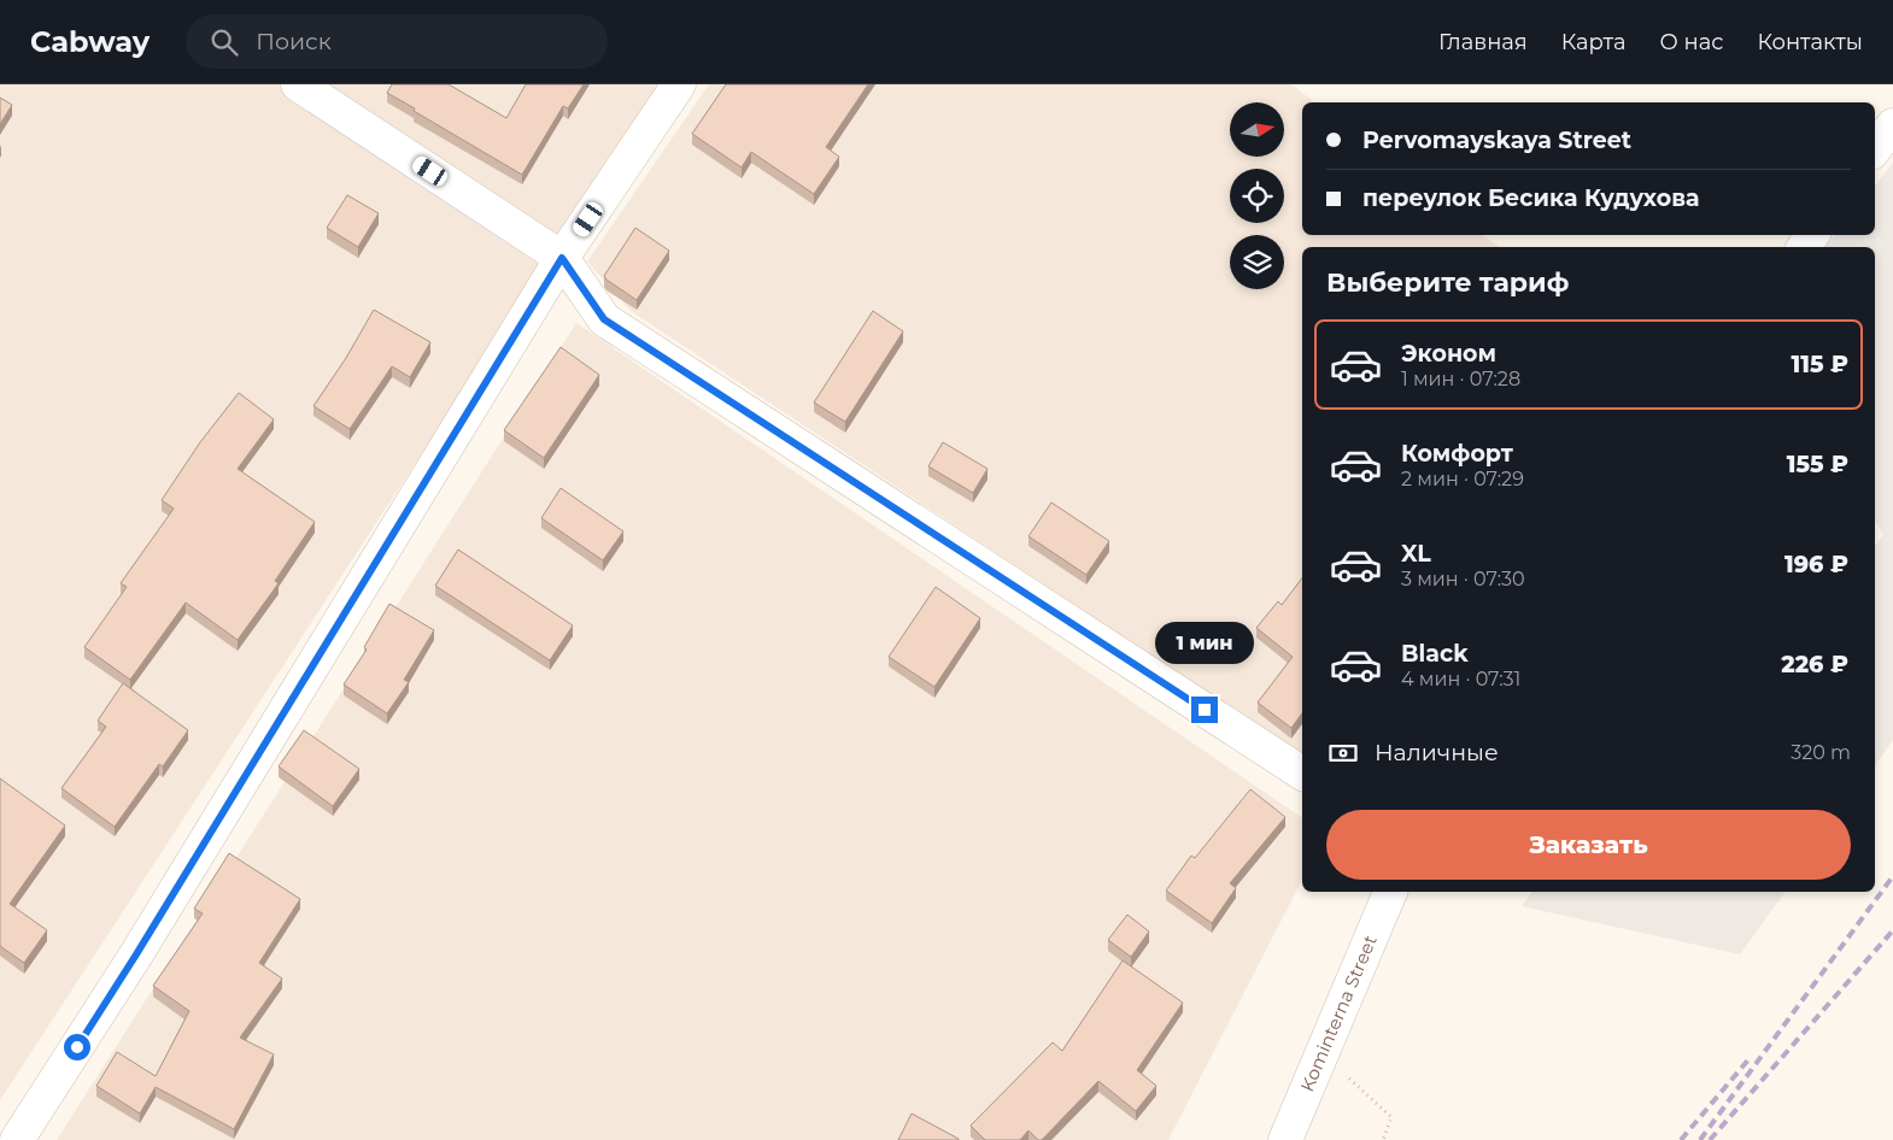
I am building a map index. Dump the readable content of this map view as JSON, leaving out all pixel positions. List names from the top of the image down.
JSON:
{
  "streets": {
    "street": ["Kominterna Street"]
  },
  "north": "right",
  "page": {
    "header": "Cabway",
    "search": "Поиск",
    "nav": [
      "Главная",
      "Карта",
      "О нас",
      "Контакты"
    ],
    "banner": ["Pervomayskaya Street", "переулок Бесика Кудухова"],
    "heading": "Выберите тариф",
    "list": [
      {
        "name": "Эконом",
        "note": "1 мин · 07:28",
        "value": "115 ₽"
      },
      {
        "name": "Комфорт",
        "note": "2 мин · 07:29",
        "value": "155 ₽"
      },
      {
        "name": "XL",
        "note": "3 мин · 07:30",
        "value": "196 ₽"
      },
      {
        "name": "Black",
        "note": "4 мин · 07:31",
        "value": "226 ₽"
      }
    ],
    "bubble": "1 мин",
    "pay": ["Наличные", "320 m"],
    "buttons": "Заказать"
  }
}
